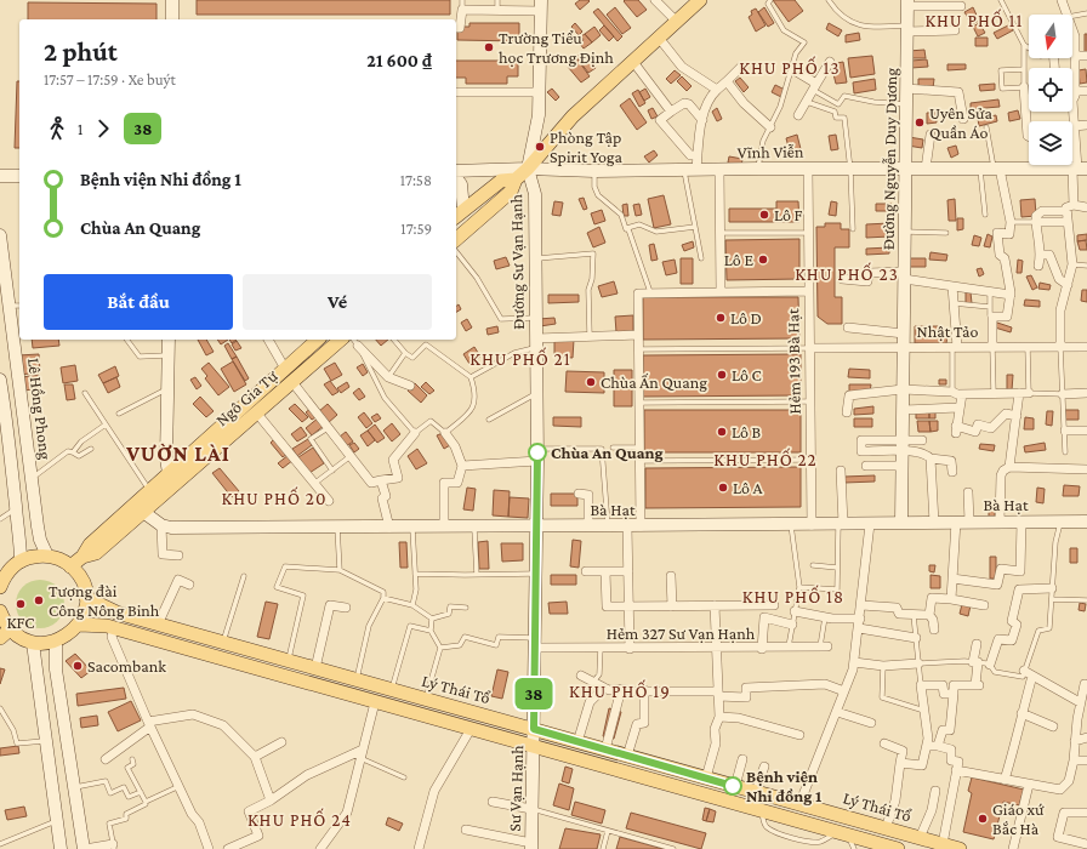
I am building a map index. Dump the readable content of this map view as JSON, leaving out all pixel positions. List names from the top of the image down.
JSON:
{
  "streets": {
    "main road": ["Ngô Gia Tự", "Lý Thái Tổ"],
    "street": [
      "Vĩnh Viễn",
      "Đường Nguyễn Duy Dương",
      "Đường Sư Vạn Hạnh",
      "Nhật Tảo",
      "Hẻm 193 Bà Hạt",
      "Lê Hồng Phong",
      "Bà Hạt",
      "Hẻm 327 Sư Vạn Hạnh",
      "Sư Vạn Hạnh"
    ]
  },
  "crossings": [
    ["Vĩnh Viễn", "Đường Nguyễn Duy Dương"],
    ["Vĩnh Viễn", "Đường Sư Vạn Hạnh"],
    ["Vĩnh Viễn", "Hẻm 193 Bà Hạt"],
    ["Đường Nguyễn Duy Dương", "Nhật Tảo"],
    ["Đường Nguyễn Duy Dương", "Bà Hạt"],
    ["Đường Sư Vạn Hạnh", "Bà Hạt"],
    ["Đường Sư Vạn Hạnh", "Hẻm 327 Sư Vạn Hạnh"],
    ["Đường Sư Vạn Hạnh", "Lý Thái Tổ"],
    ["Đường Sư Vạn Hạnh", "Sư Vạn Hạnh"],
    ["Nhật Tảo", "Hẻm 193 Bà Hạt"],
    ["Hẻm 193 Bà Hạt", "Bà Hạt"],
    ["Lý Thái Tổ", "Sư Vạn Hạnh"]
  ],
  "districts": [
    "KHU PHỐ 11",
    "KHU PHỐ 13",
    "KHU PHỐ 23",
    "KHU PHỐ 21",
    "VƯỜN LÀI",
    "KHU PHỐ 22",
    "KHU PHỐ 20",
    "KHU PHỐ 18",
    "KHU PHỐ 19",
    "KHU PHỐ 24"
  ],
  "places": [
    "Trường Tiểu học Trương Định",
    "Uyên Sửa Quần Áo",
    "Phòng Tập Spirit Yoga",
    "Lô F",
    "Lô E",
    "Lô D",
    "Lô C",
    "Chùa Ấn Quang",
    "Lô B",
    "Chùa An Quang",
    "Lô A",
    "Tượng đài Công Nông Binh",
    "KFC",
    "Sacombank",
    "Bệnh viện Nhi đồng 1",
    "Giáo xứ Bắc Hà"
  ],
  "lines": ["bus line 38"],
  "north": "bottom",
  "page": {
    "on_map": "38",
    "heading": ["2 phút", "17:57 – 17:59 · Xe buýt", "21 600 ₫"],
    "legs": ["1", "38"],
    "list": [
      {
        "name": "Bệnh viện Nhi đồng 1",
        "value": "17:58"
      },
      {
        "name": "Chùa An Quang",
        "value": "17:59"
      }
    ],
    "buttons": ["Bắt đầu", "Vé"]
  }
}
